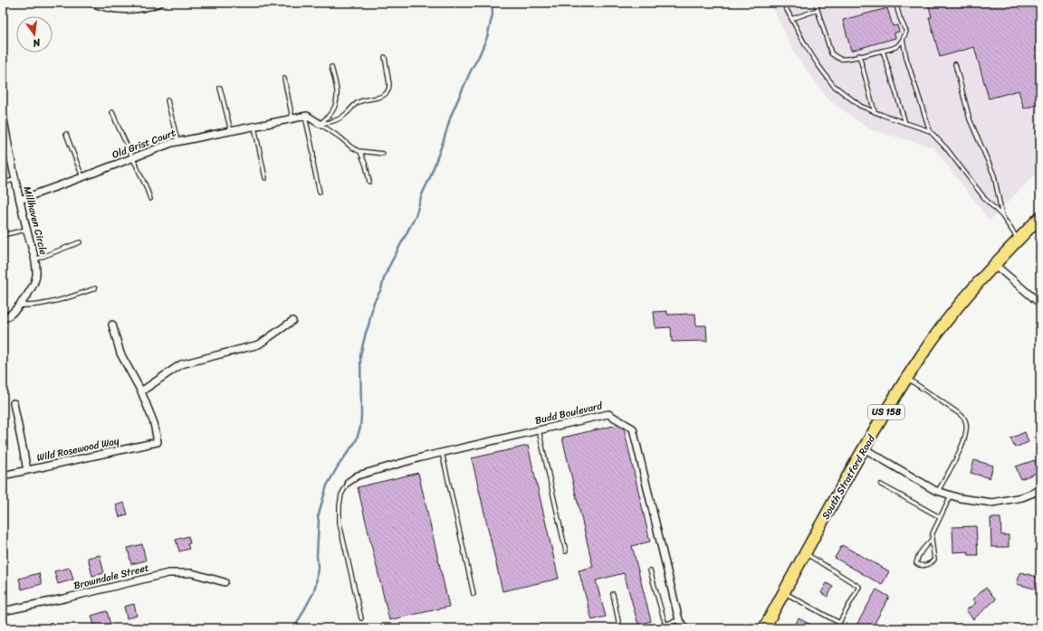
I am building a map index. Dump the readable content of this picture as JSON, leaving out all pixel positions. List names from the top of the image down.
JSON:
{
  "streets": {
    "main road": ["US 158", "South Stratford Road"],
    "street": [
      "Old Grist Court",
      "Millhaven Circle",
      "Budd Boulevard",
      "Wild Rosewood Way",
      "Browndale Street"
    ]
  },
  "crossings": [
    ["Old Grist Court", "Millhaven Circle"]
  ],
  "north": "bottom"
}
